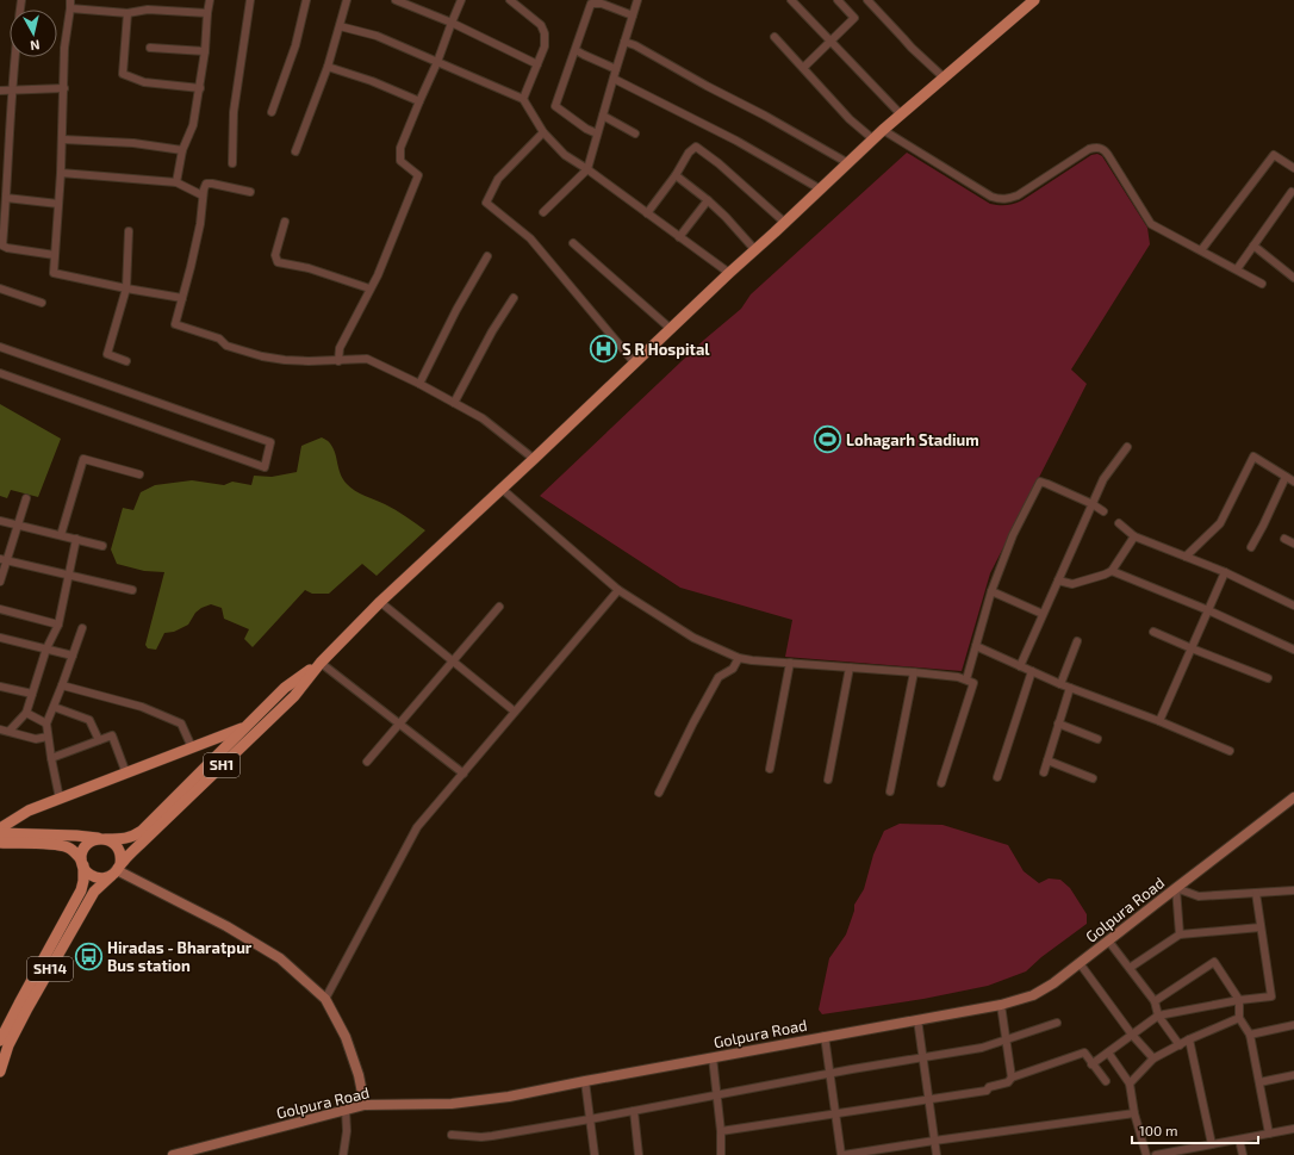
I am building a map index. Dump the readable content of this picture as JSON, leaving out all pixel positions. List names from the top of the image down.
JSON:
{
  "streets": {
    "main road": ["SH1", "SH14"],
    "street": ["Golpura Road"]
  },
  "crossings": [
    ["SH1", "SH14"]
  ],
  "places": {
    "hospital": ["S R Hospital"],
    "sports": ["Lohagarh Stadium"],
    "bus stop": ["Hiradas - Bharatpur Bus station"]
  },
  "scale_bar": "100 m",
  "north": "bottom"
}
